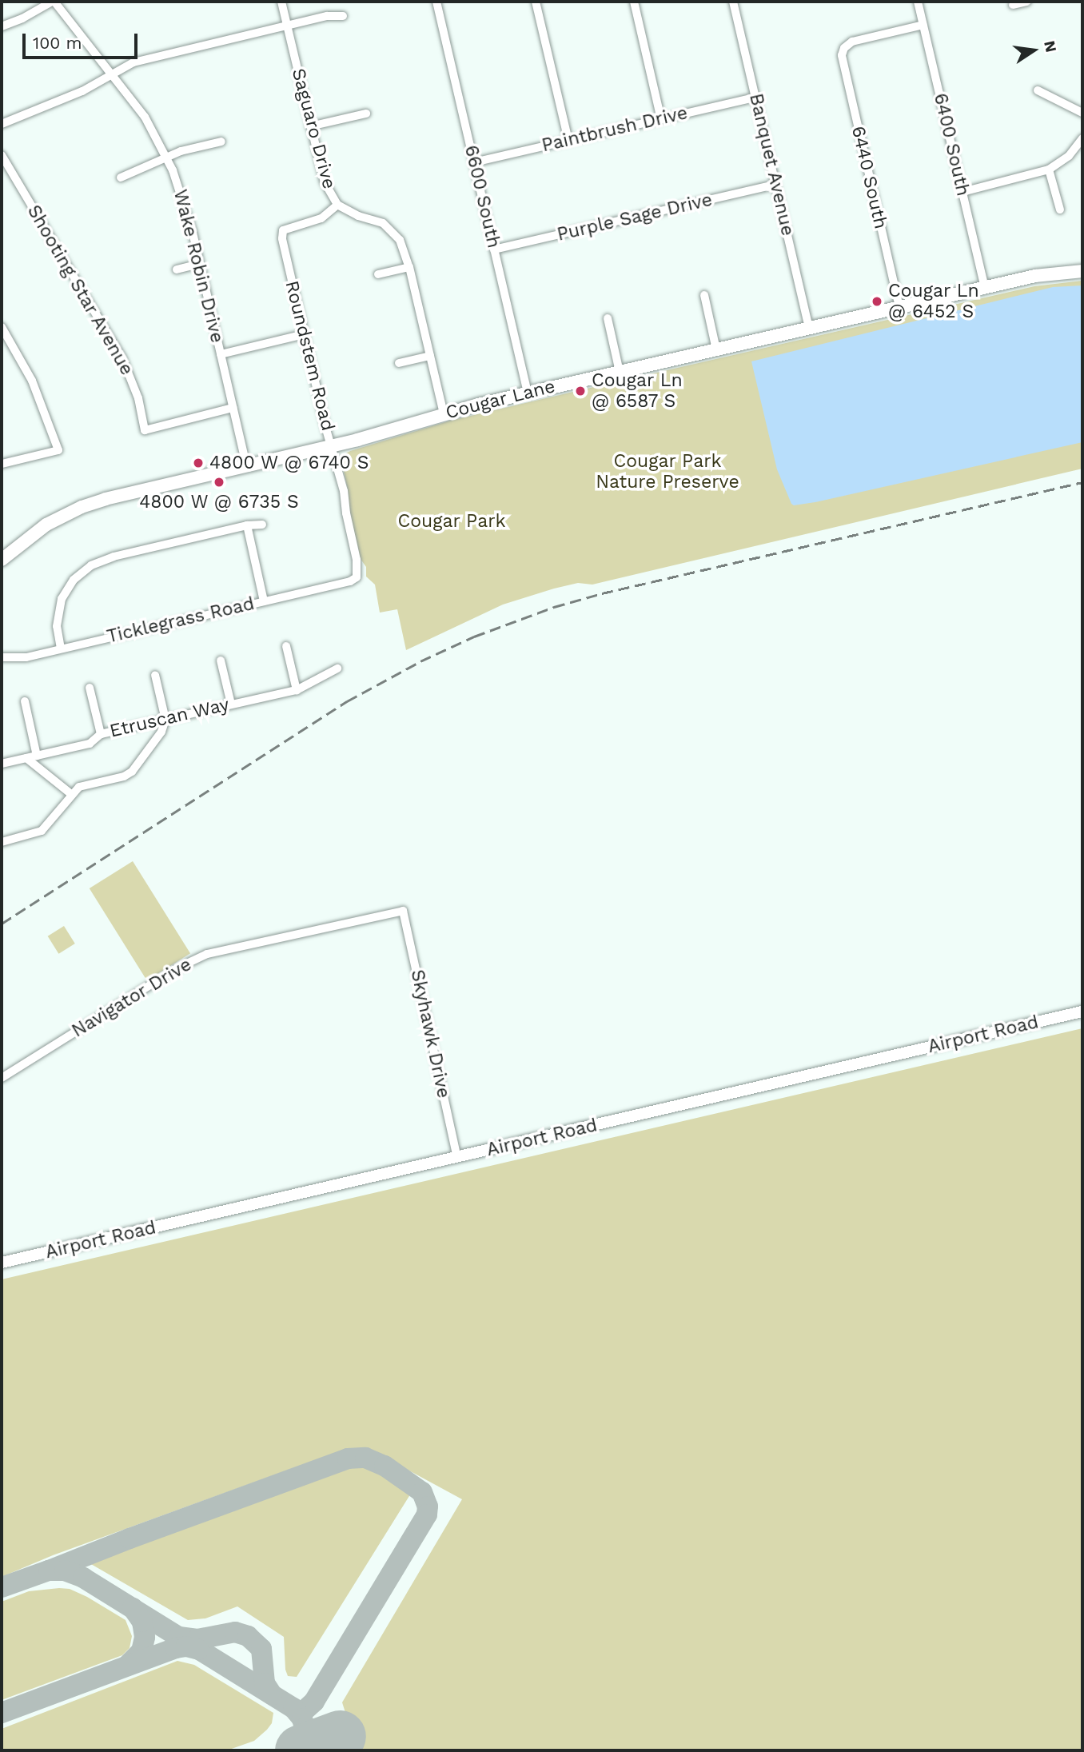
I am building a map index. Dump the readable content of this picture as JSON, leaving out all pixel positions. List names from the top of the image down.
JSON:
{
  "streets": {
    "main road": ["Cougar Lane"],
    "street": [
      "Saguaro Drive",
      "Paintbrush Drive",
      "6400 South",
      "Banquet Avenue",
      "6440 South",
      "6600 South",
      "Purple Sage Drive",
      "Wake Robin Drive",
      "Shooting Star Avenue",
      "Roundstem Road",
      "Ticklegrass Road",
      "Etruscan Way",
      "Navigator Drive",
      "Skyhawk Drive",
      "Airport Road"
    ]
  },
  "crossings": [
    ["Saguaro Drive", "Roundstem Road"],
    ["Saguaro Drive", "Cougar Lane"],
    ["Paintbrush Drive", "Banquet Avenue"],
    ["Paintbrush Drive", "6600 South"],
    ["6400 South", "6440 South"],
    ["6400 South", "Cougar Lane"],
    ["Banquet Avenue", "Purple Sage Drive"],
    ["Banquet Avenue", "Cougar Lane"],
    ["6440 South", "Cougar Lane"],
    ["6600 South", "Purple Sage Drive"],
    ["6600 South", "Cougar Lane"],
    ["Wake Robin Drive", "Shooting Star Avenue"],
    ["Wake Robin Drive", "Cougar Lane"],
    ["Roundstem Road", "Cougar Lane"],
    ["Roundstem Road", "Ticklegrass Road"],
    ["Navigator Drive", "Skyhawk Drive"],
    ["Skyhawk Drive", "Airport Road"]
  ],
  "parks": ["Cougar Park Nature Preserve", "Cougar Park"],
  "places": [
    "Cougar Ln @ 6452 S",
    "Cougar Ln @ 6587 S",
    "4800 W @ 6740 S",
    "4800 W @ 6735 S"
  ],
  "scale_bar": "100 m",
  "north": "right"
}
